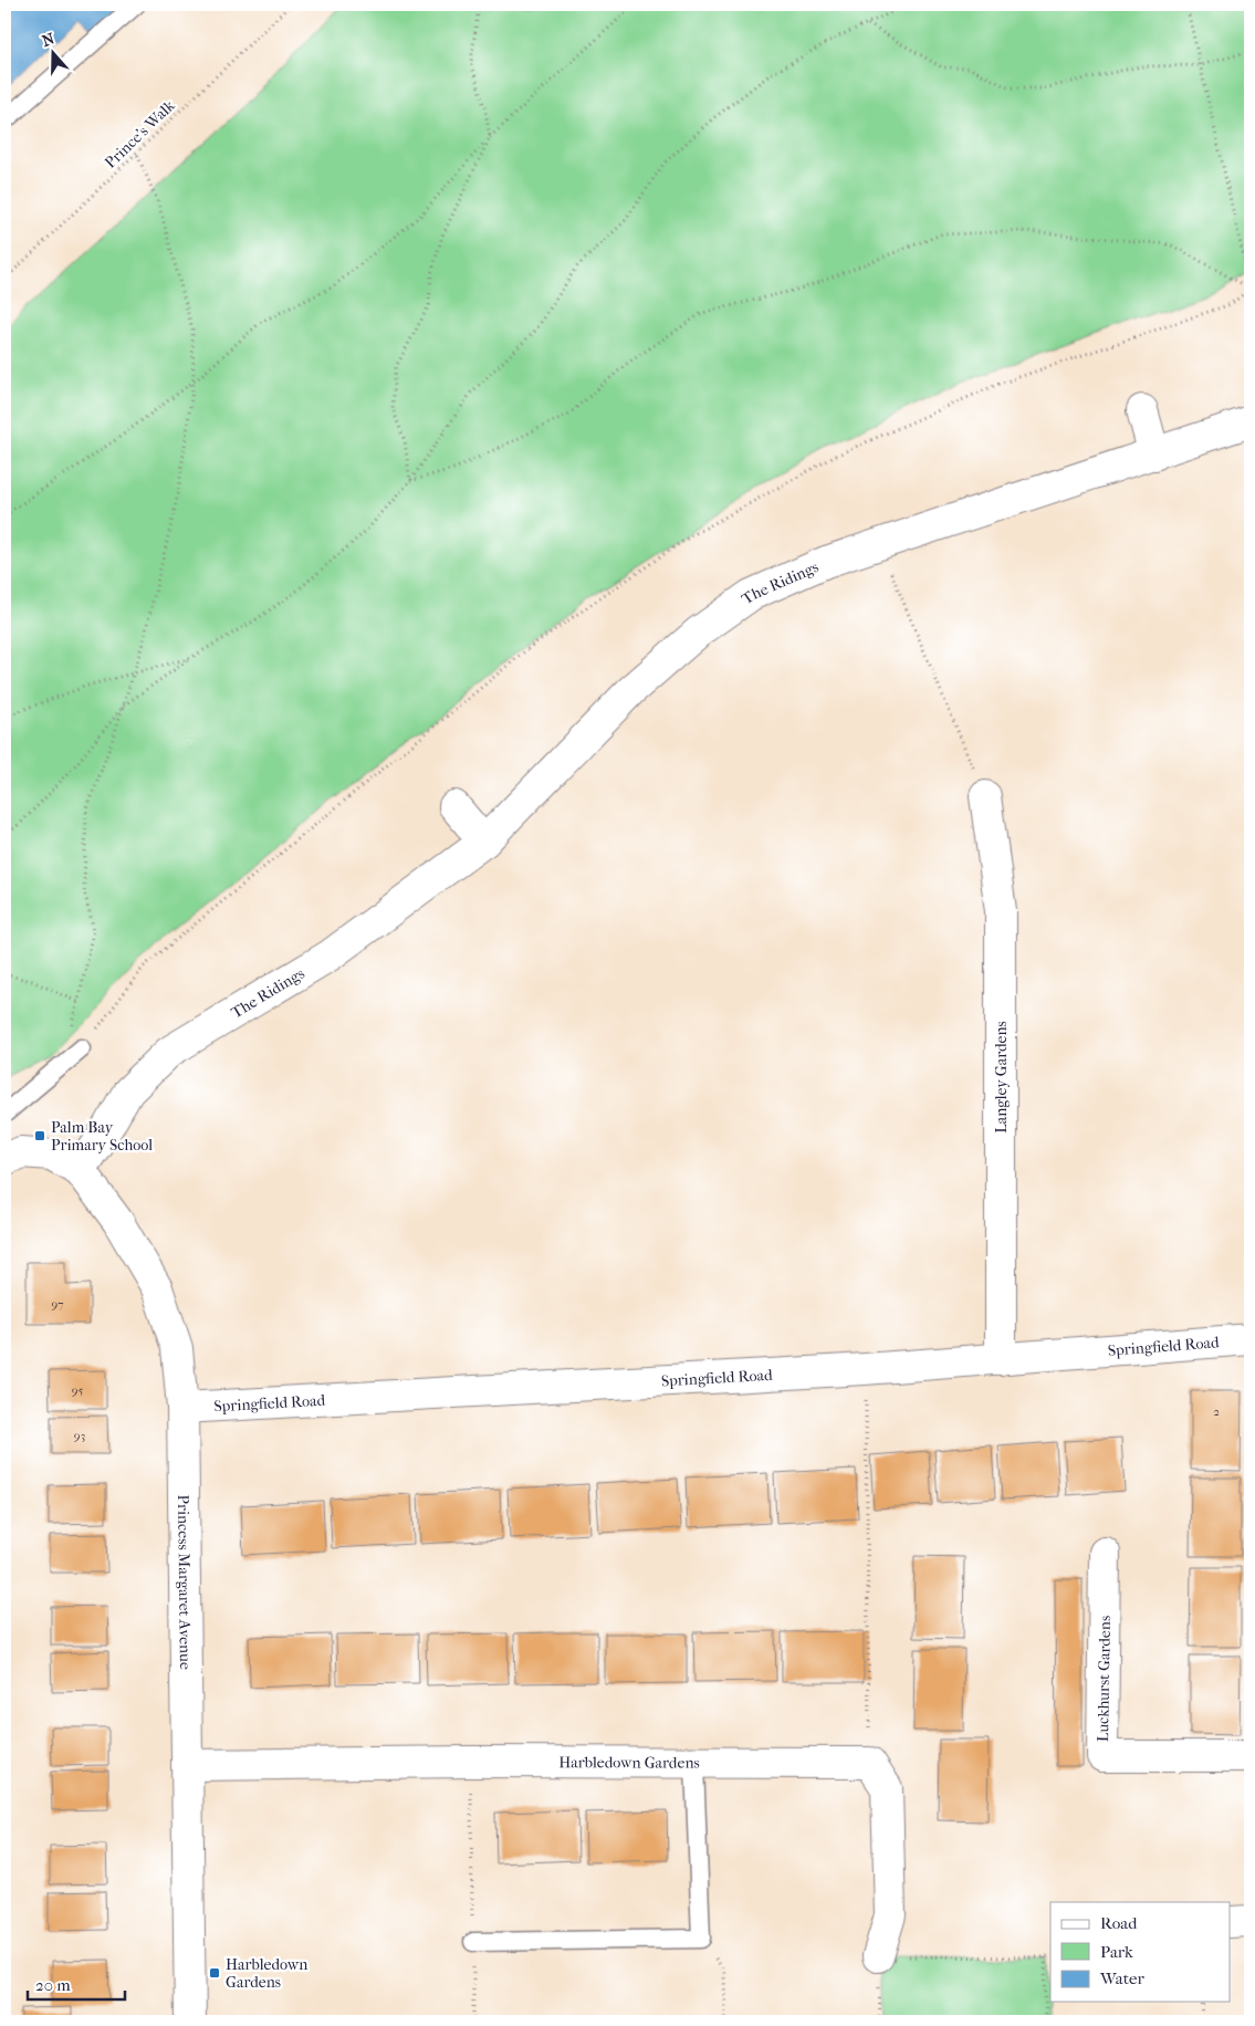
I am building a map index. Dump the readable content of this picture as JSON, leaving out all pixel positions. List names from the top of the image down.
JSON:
{
  "streets": {
    "street": [
      "The Ridings",
      "Langley Gardens",
      "Springfield Road",
      "Princess Margaret Avenue",
      "Luckhurst Gardens",
      "Harbledown Gardens"
    ],
    "path": ["Prince's Walk"]
  },
  "crossings": [
    ["The Ridings", "Princess Margaret Avenue"],
    ["Langley Gardens", "Springfield Road"],
    ["Springfield Road", "Princess Margaret Avenue"],
    ["Princess Margaret Avenue", "Harbledown Gardens"]
  ],
  "places": {
    "transit": ["Palm Bay Primary School", "Harbledown Gardens"]
  },
  "house_numbers": [
    "97",
    "95",
    "2",
    "93"
  ],
  "legend": ["Road", "Park", "Water"],
  "scale_bar": "20 m",
  "north": "top"
}
